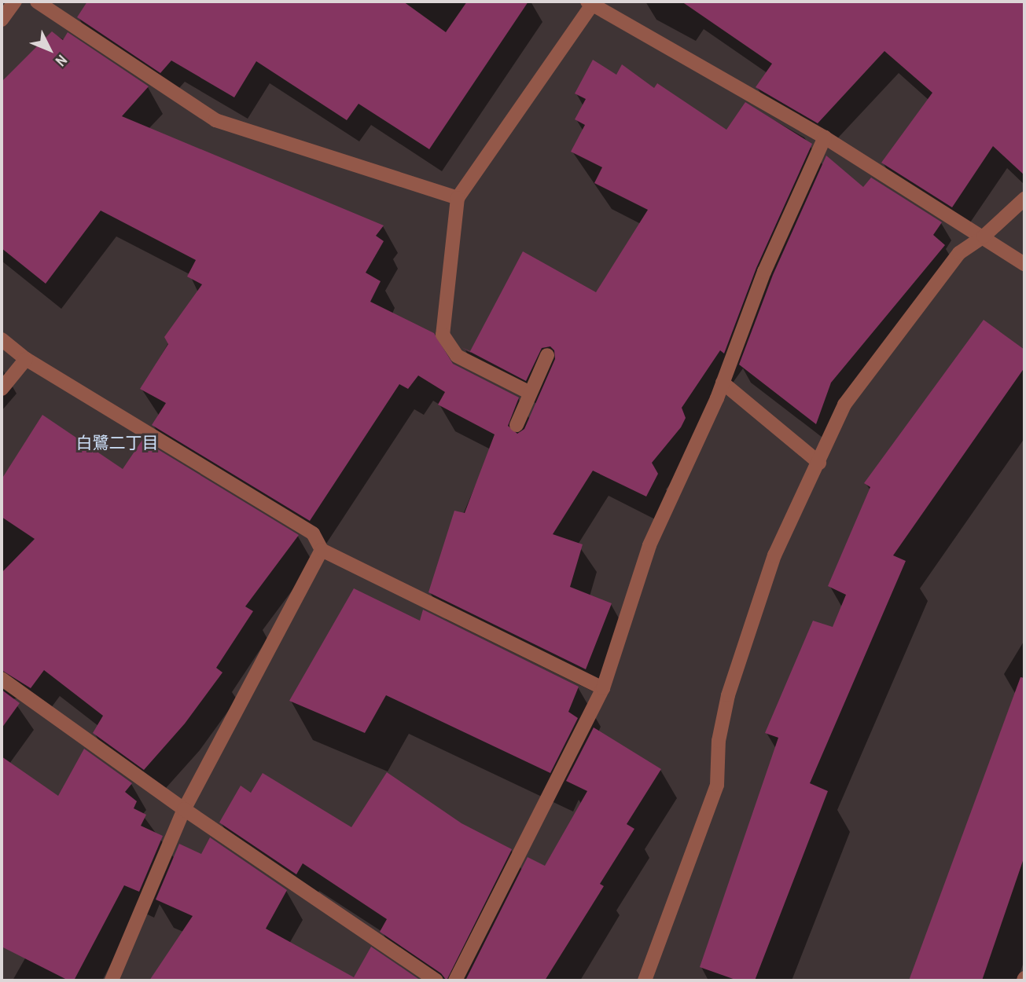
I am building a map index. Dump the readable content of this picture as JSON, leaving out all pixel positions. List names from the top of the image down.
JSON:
{
  "districts": ["白鷺二丁目"],
  "north": "bottom right"
}
